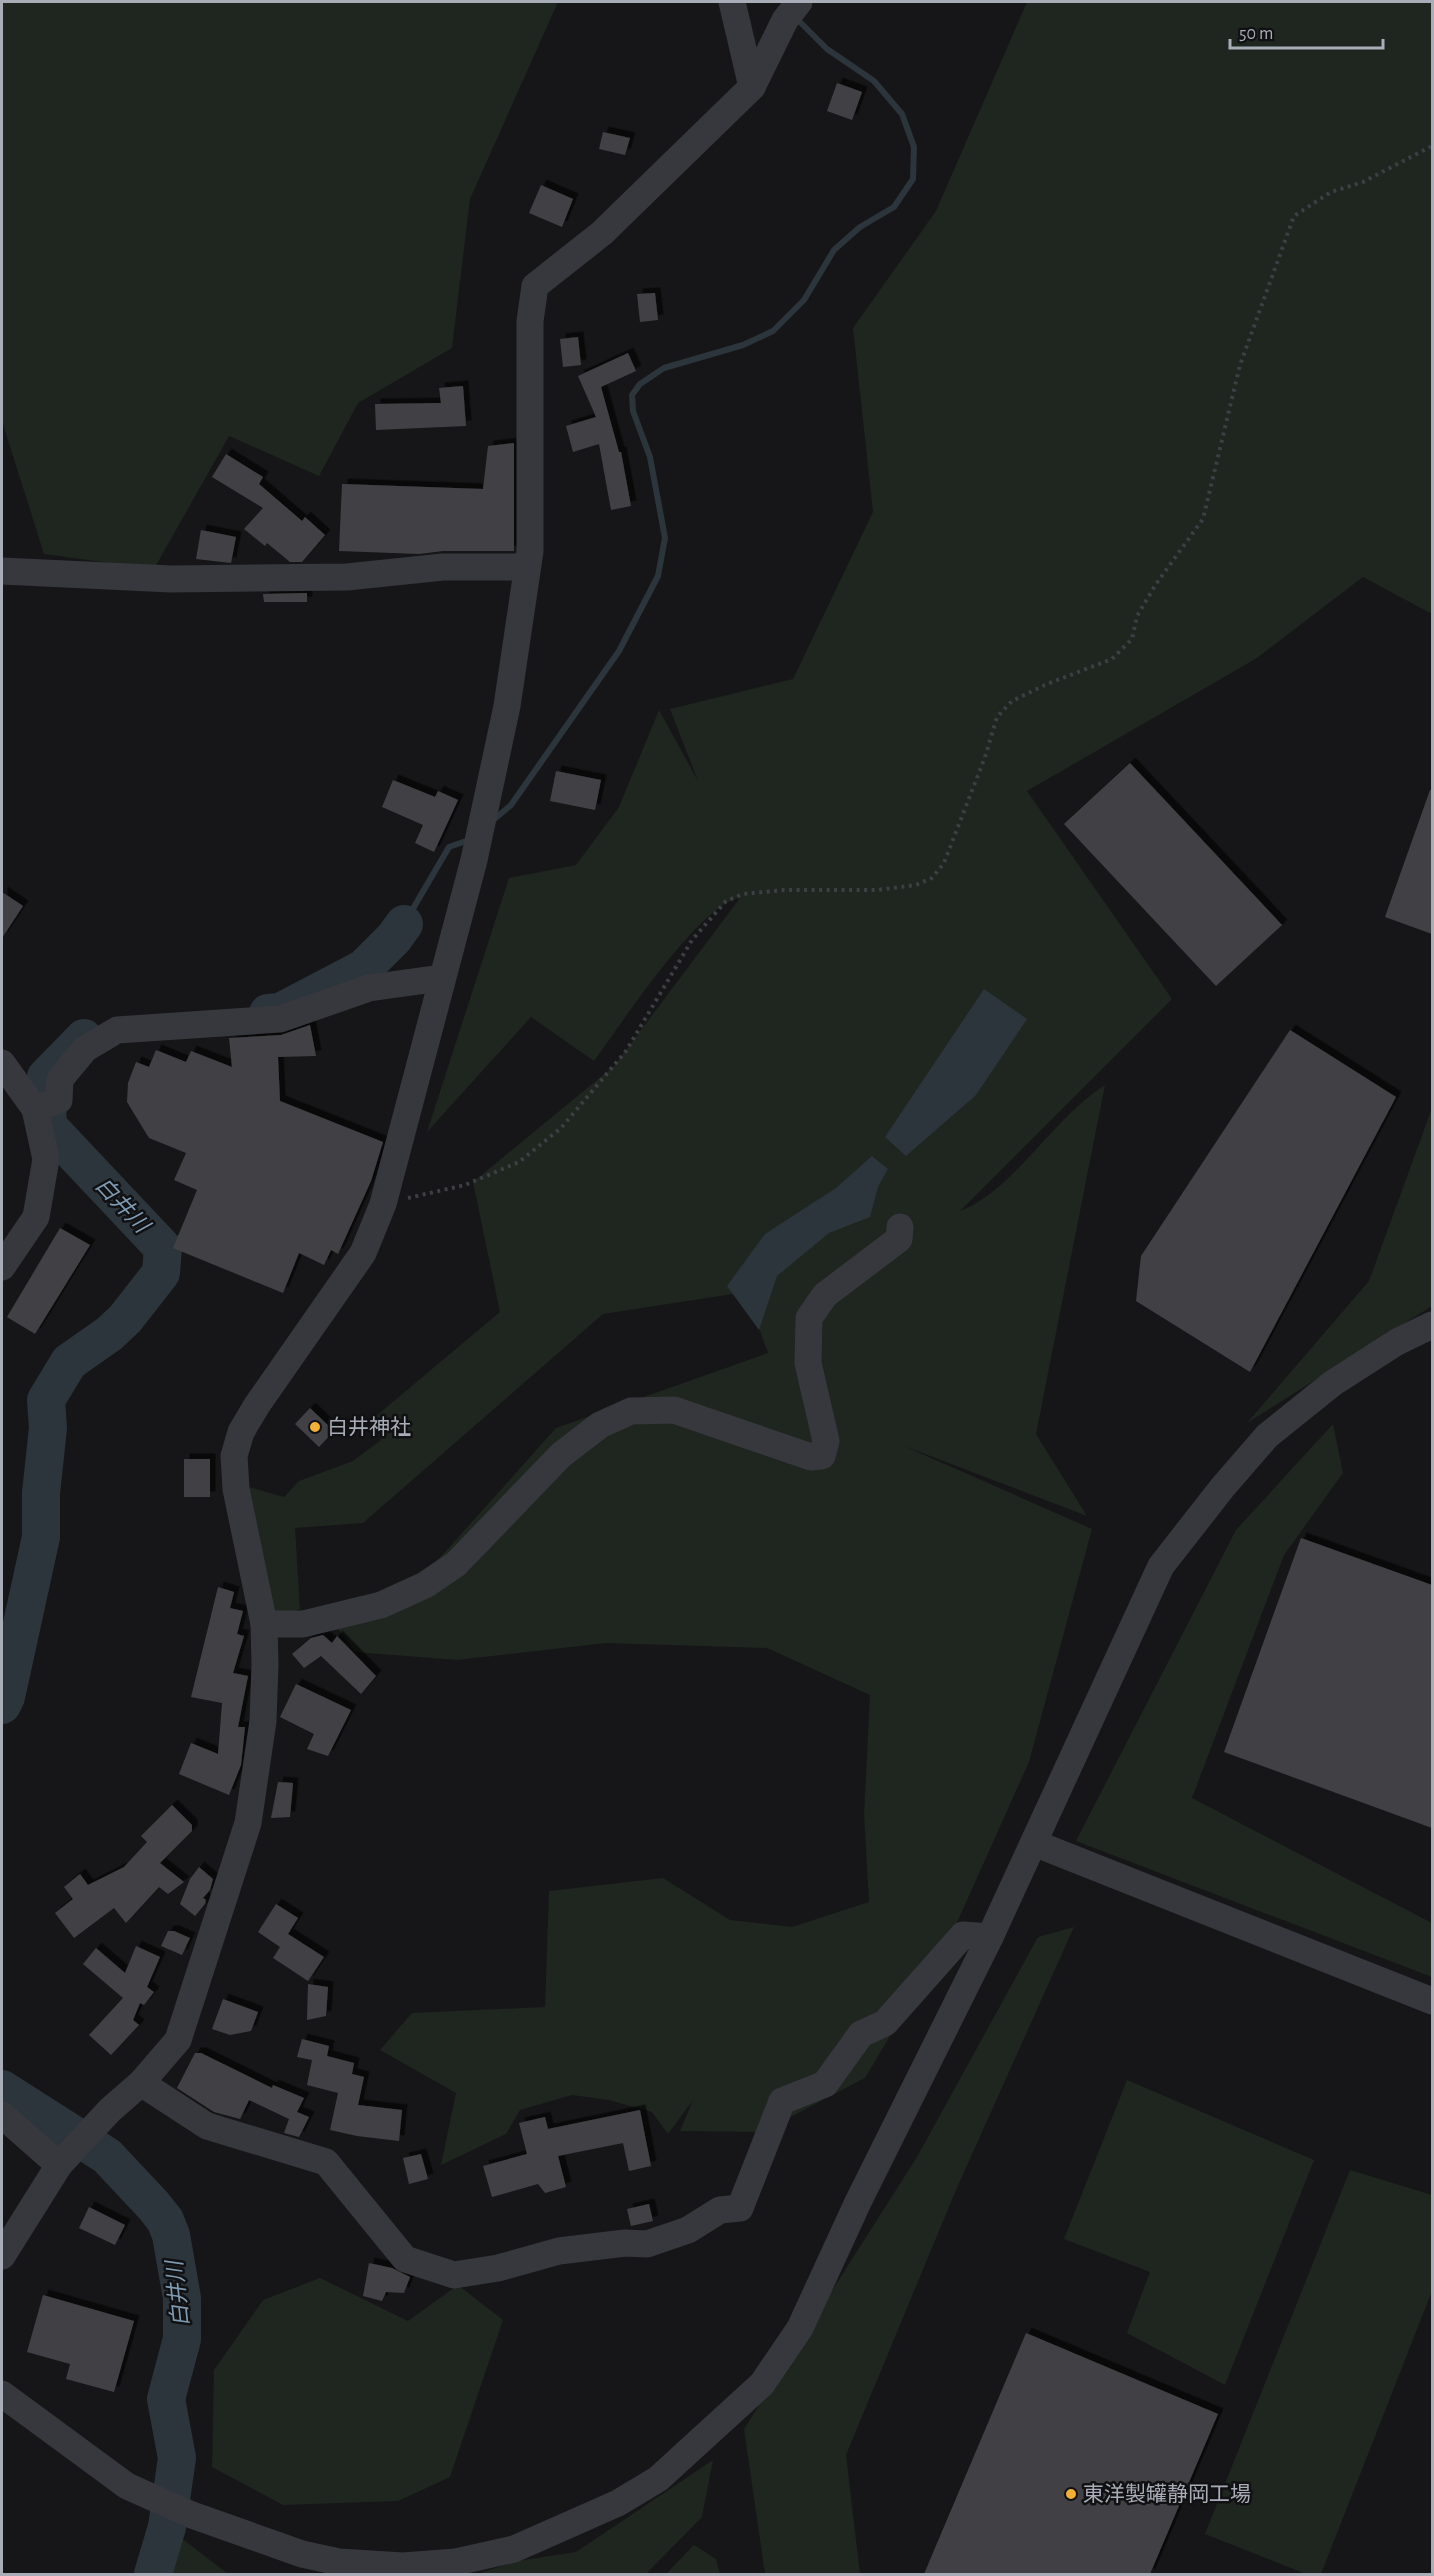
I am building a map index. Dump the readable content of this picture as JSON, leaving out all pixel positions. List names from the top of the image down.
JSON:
{
  "water": ["白井川"],
  "places": ["白井神社", "東洋製罐静岡工場"],
  "scale_bar": "50 m"
}
